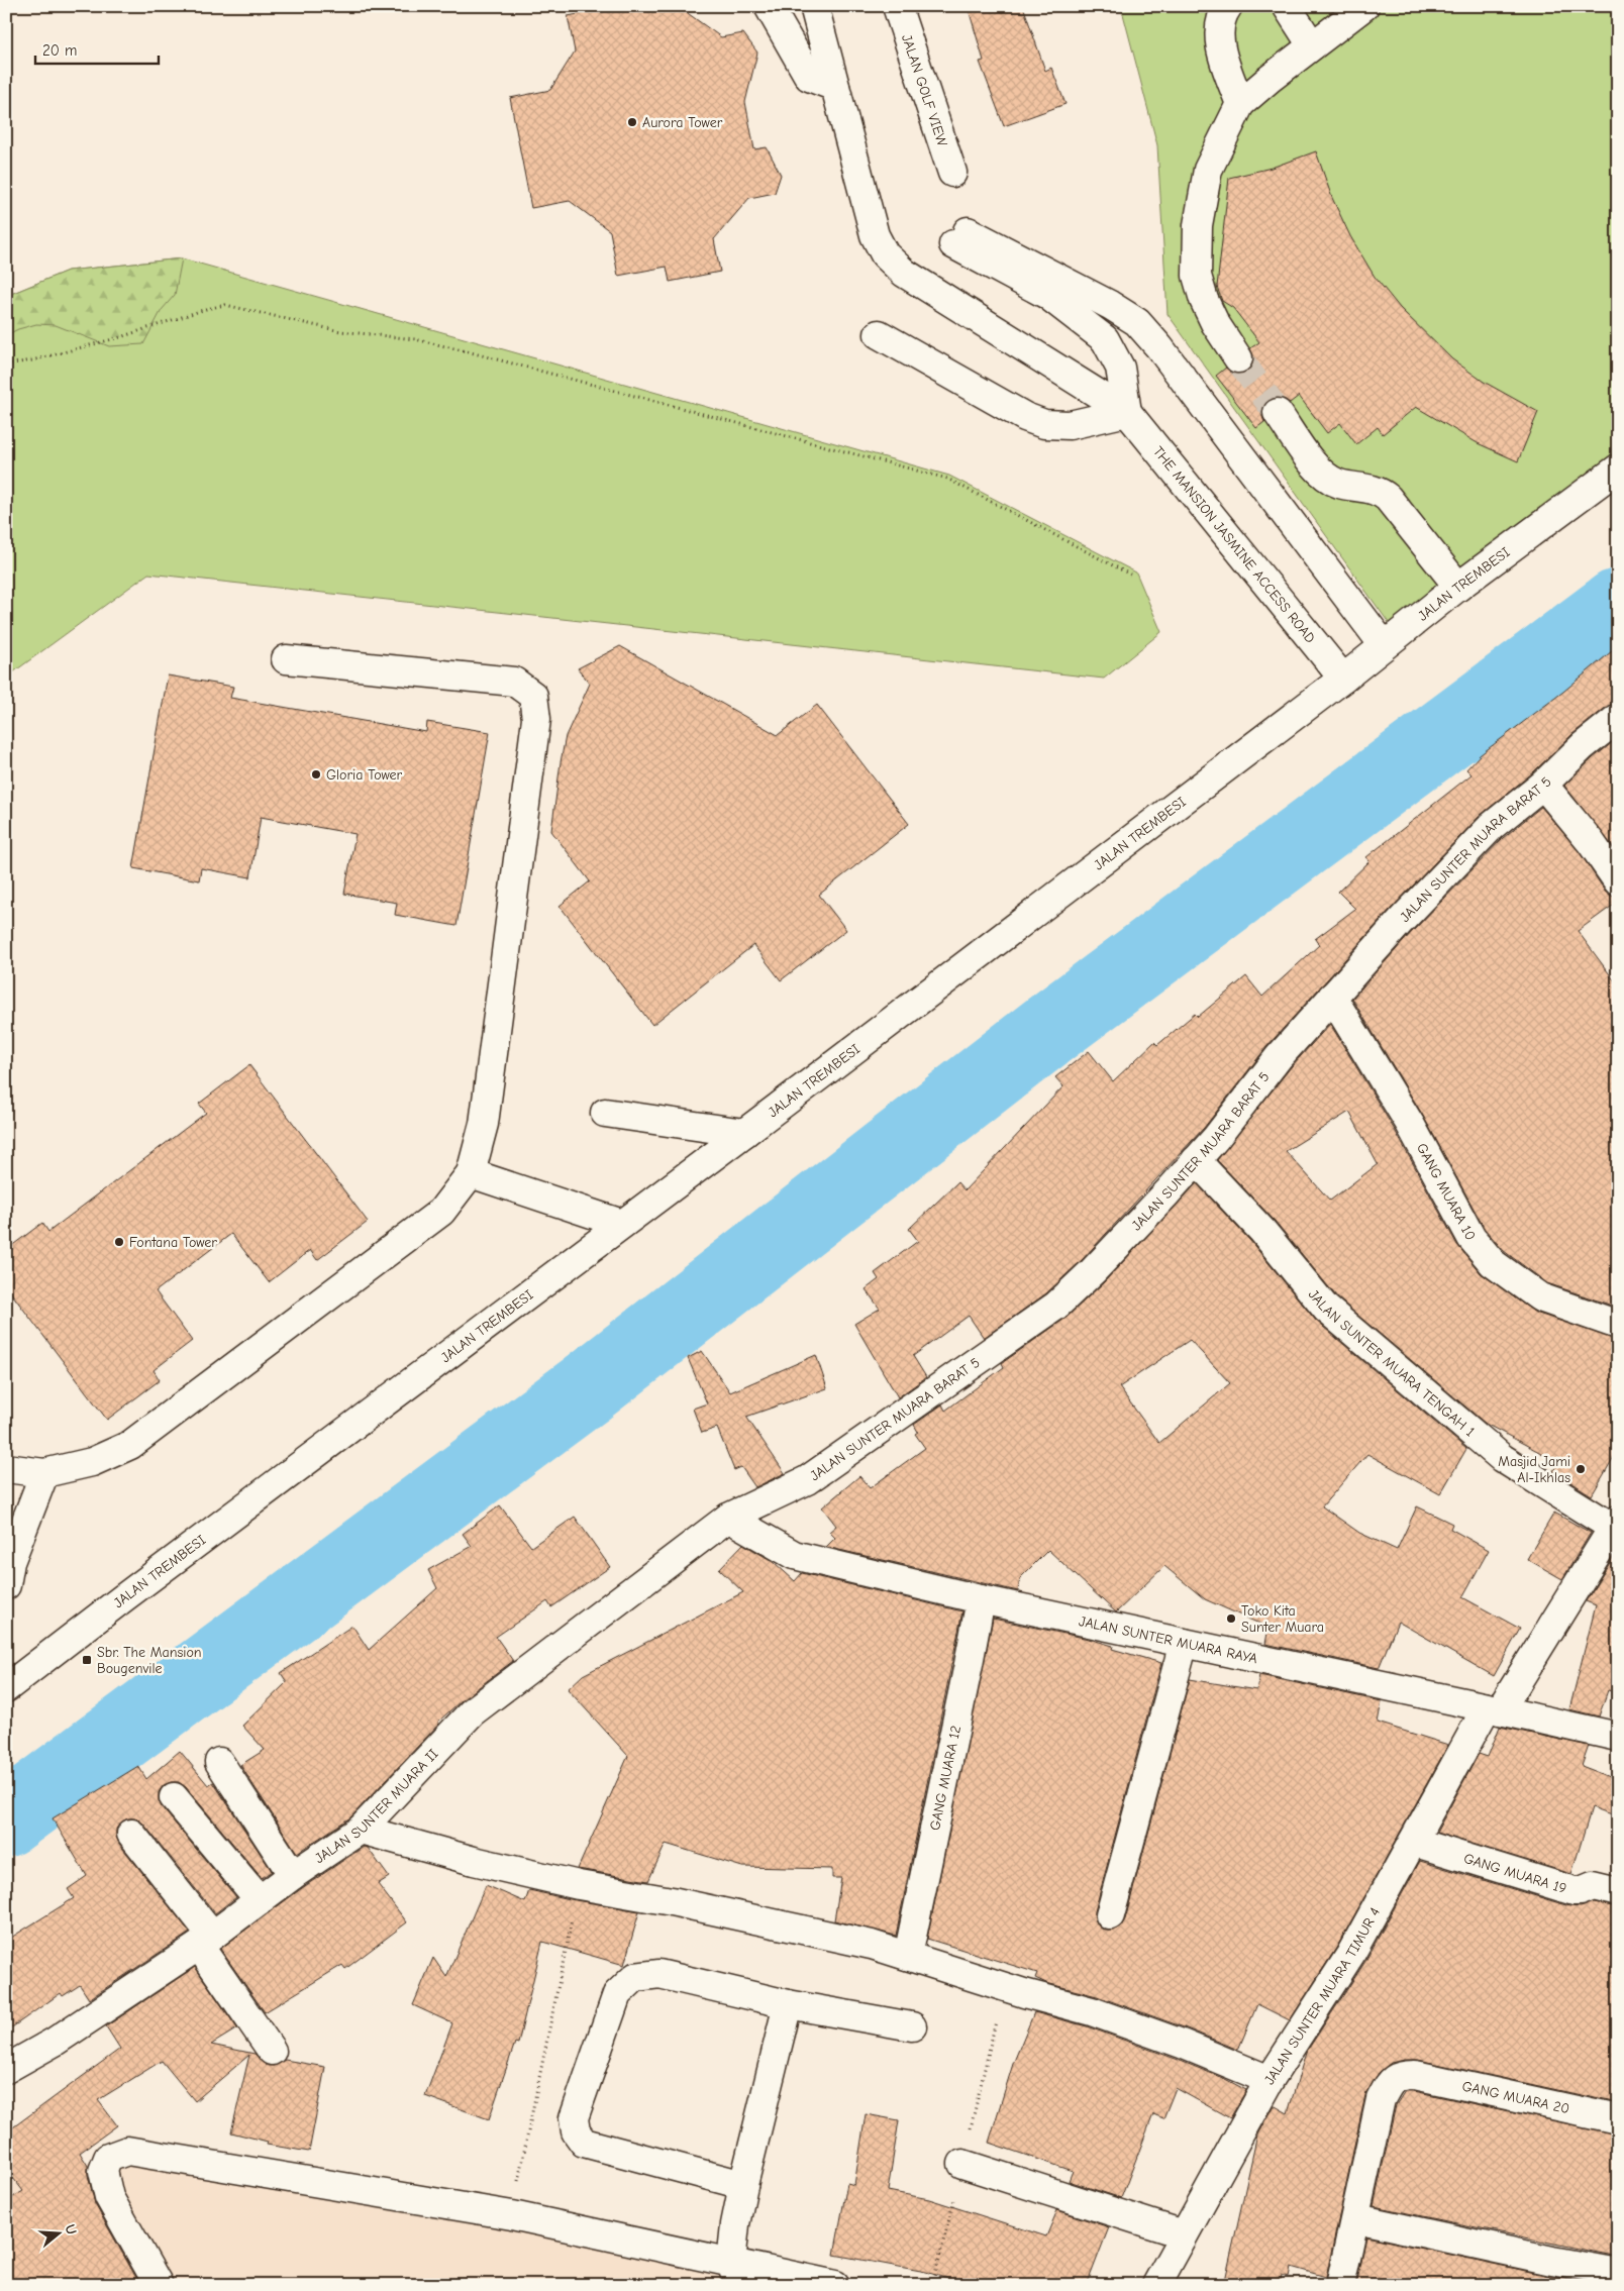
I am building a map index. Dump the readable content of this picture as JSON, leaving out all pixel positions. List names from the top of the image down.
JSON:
{
  "streets": {
    "street": [
      "JALAN GOLF VIEW",
      "THE MANSION JASMINE ACCESS ROAD",
      "JALAN TREMBESI",
      "JALAN SUNTER MUARA BARAT 5",
      "GANG MUARA 10",
      "JALAN SUNTER MUARA TENGAH 1",
      "JALAN SUNTER MUARA RAYA",
      "GANG MUARA 12",
      "JALAN SUNTER MUARA II",
      "GANG MUARA 19",
      "JALAN SUNTER MUARA TIMUR 4",
      "GANG MUARA 20"
    ]
  },
  "crossings": [
    ["THE MANSION JASMINE ACCESS ROAD", "JALAN TREMBESI"],
    ["JALAN SUNTER MUARA BARAT 5", "GANG MUARA 10"],
    ["JALAN SUNTER MUARA BARAT 5", "JALAN SUNTER MUARA TENGAH 1"],
    ["JALAN SUNTER MUARA BARAT 5", "JALAN SUNTER MUARA RAYA"],
    ["JALAN SUNTER MUARA BARAT 5", "JALAN SUNTER MUARA II"],
    ["JALAN SUNTER MUARA TENGAH 1", "JALAN SUNTER MUARA TIMUR 4"],
    ["JALAN SUNTER MUARA RAYA", "GANG MUARA 12"],
    ["JALAN SUNTER MUARA RAYA", "JALAN SUNTER MUARA II"],
    ["JALAN SUNTER MUARA RAYA", "JALAN SUNTER MUARA TIMUR 4"],
    ["GANG MUARA 19", "JALAN SUNTER MUARA TIMUR 4"]
  ],
  "places": {
    "other": [
      "Aurora Tower",
      "Gloria Tower",
      "Fontana Tower",
      "Masjid Jami Al-Ikhlas",
      "Toko Kita Sunter Muara"
    ],
    "transit": ["Sbr. The Mansion Bougenvile"]
  },
  "scale_bar": "20 m",
  "north": "right"
}
